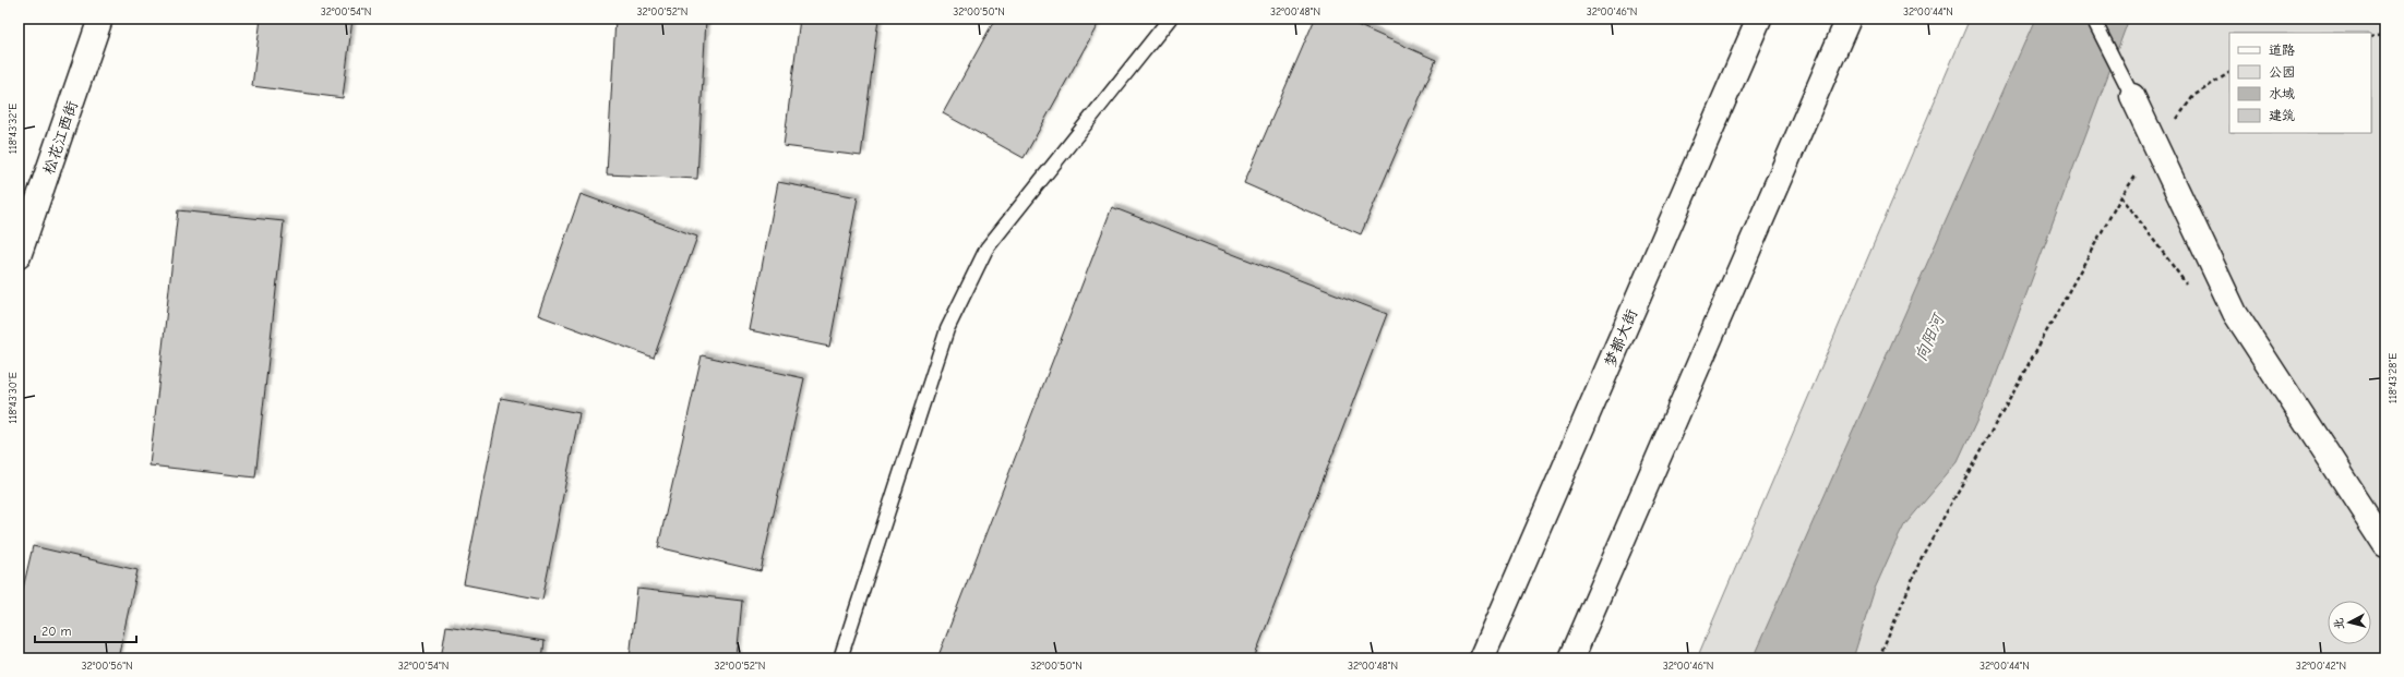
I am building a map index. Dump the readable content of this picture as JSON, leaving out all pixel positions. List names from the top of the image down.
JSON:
{
  "streets": {
    "main road": ["松花江西街", "梦都大街"]
  },
  "water": ["向阳河"],
  "legend": [
    "道路",
    "公园",
    "水域",
    "建筑"
  ],
  "scale_bar": "20 m",
  "north": "left",
  "coordinates": [
    "32°00'54\"N",
    "32°00'52\"N",
    "32°00'50\"N",
    "32°00'48\"N",
    "32°00'46\"N",
    "32°00'44\"N",
    "118°43'32\"E",
    "118°43'28\"E",
    "118°43'30\"E",
    "32°00'56\"N",
    "32°00'42\"N"
  ]
}
